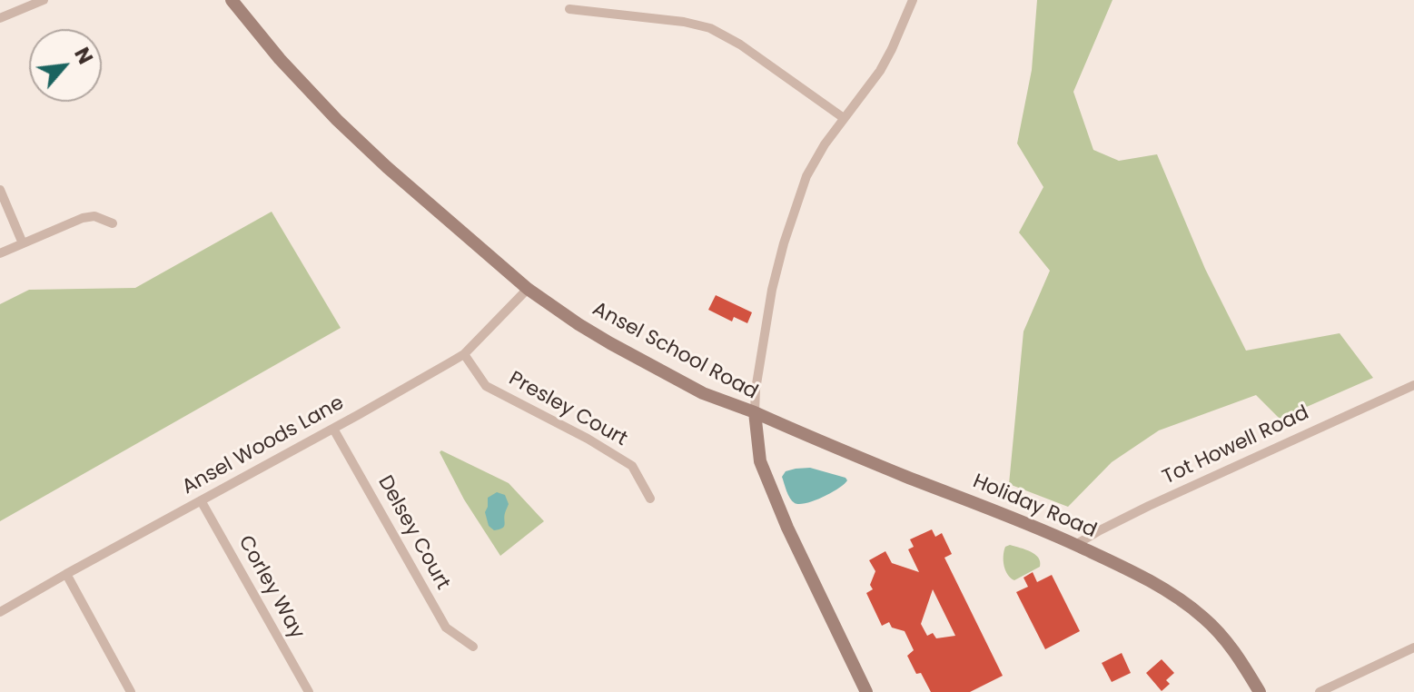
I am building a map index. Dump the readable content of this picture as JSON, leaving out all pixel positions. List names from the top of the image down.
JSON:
{
  "streets": {
    "street": [
      "Ansel School Road",
      "Presley Court",
      "Ansel Woods Lane",
      "Tot Howell Road",
      "Holiday Road",
      "Delsey Court",
      "Corley Way"
    ]
  },
  "crossings": [
    ["Ansel School Road", "Ansel Woods Lane"],
    ["Ansel School Road", "Holiday Road"],
    ["Presley Court", "Ansel Woods Lane"],
    ["Ansel Woods Lane", "Delsey Court"],
    ["Ansel Woods Lane", "Corley Way"],
    ["Tot Howell Road", "Holiday Road"]
  ],
  "north": "top right"
}
